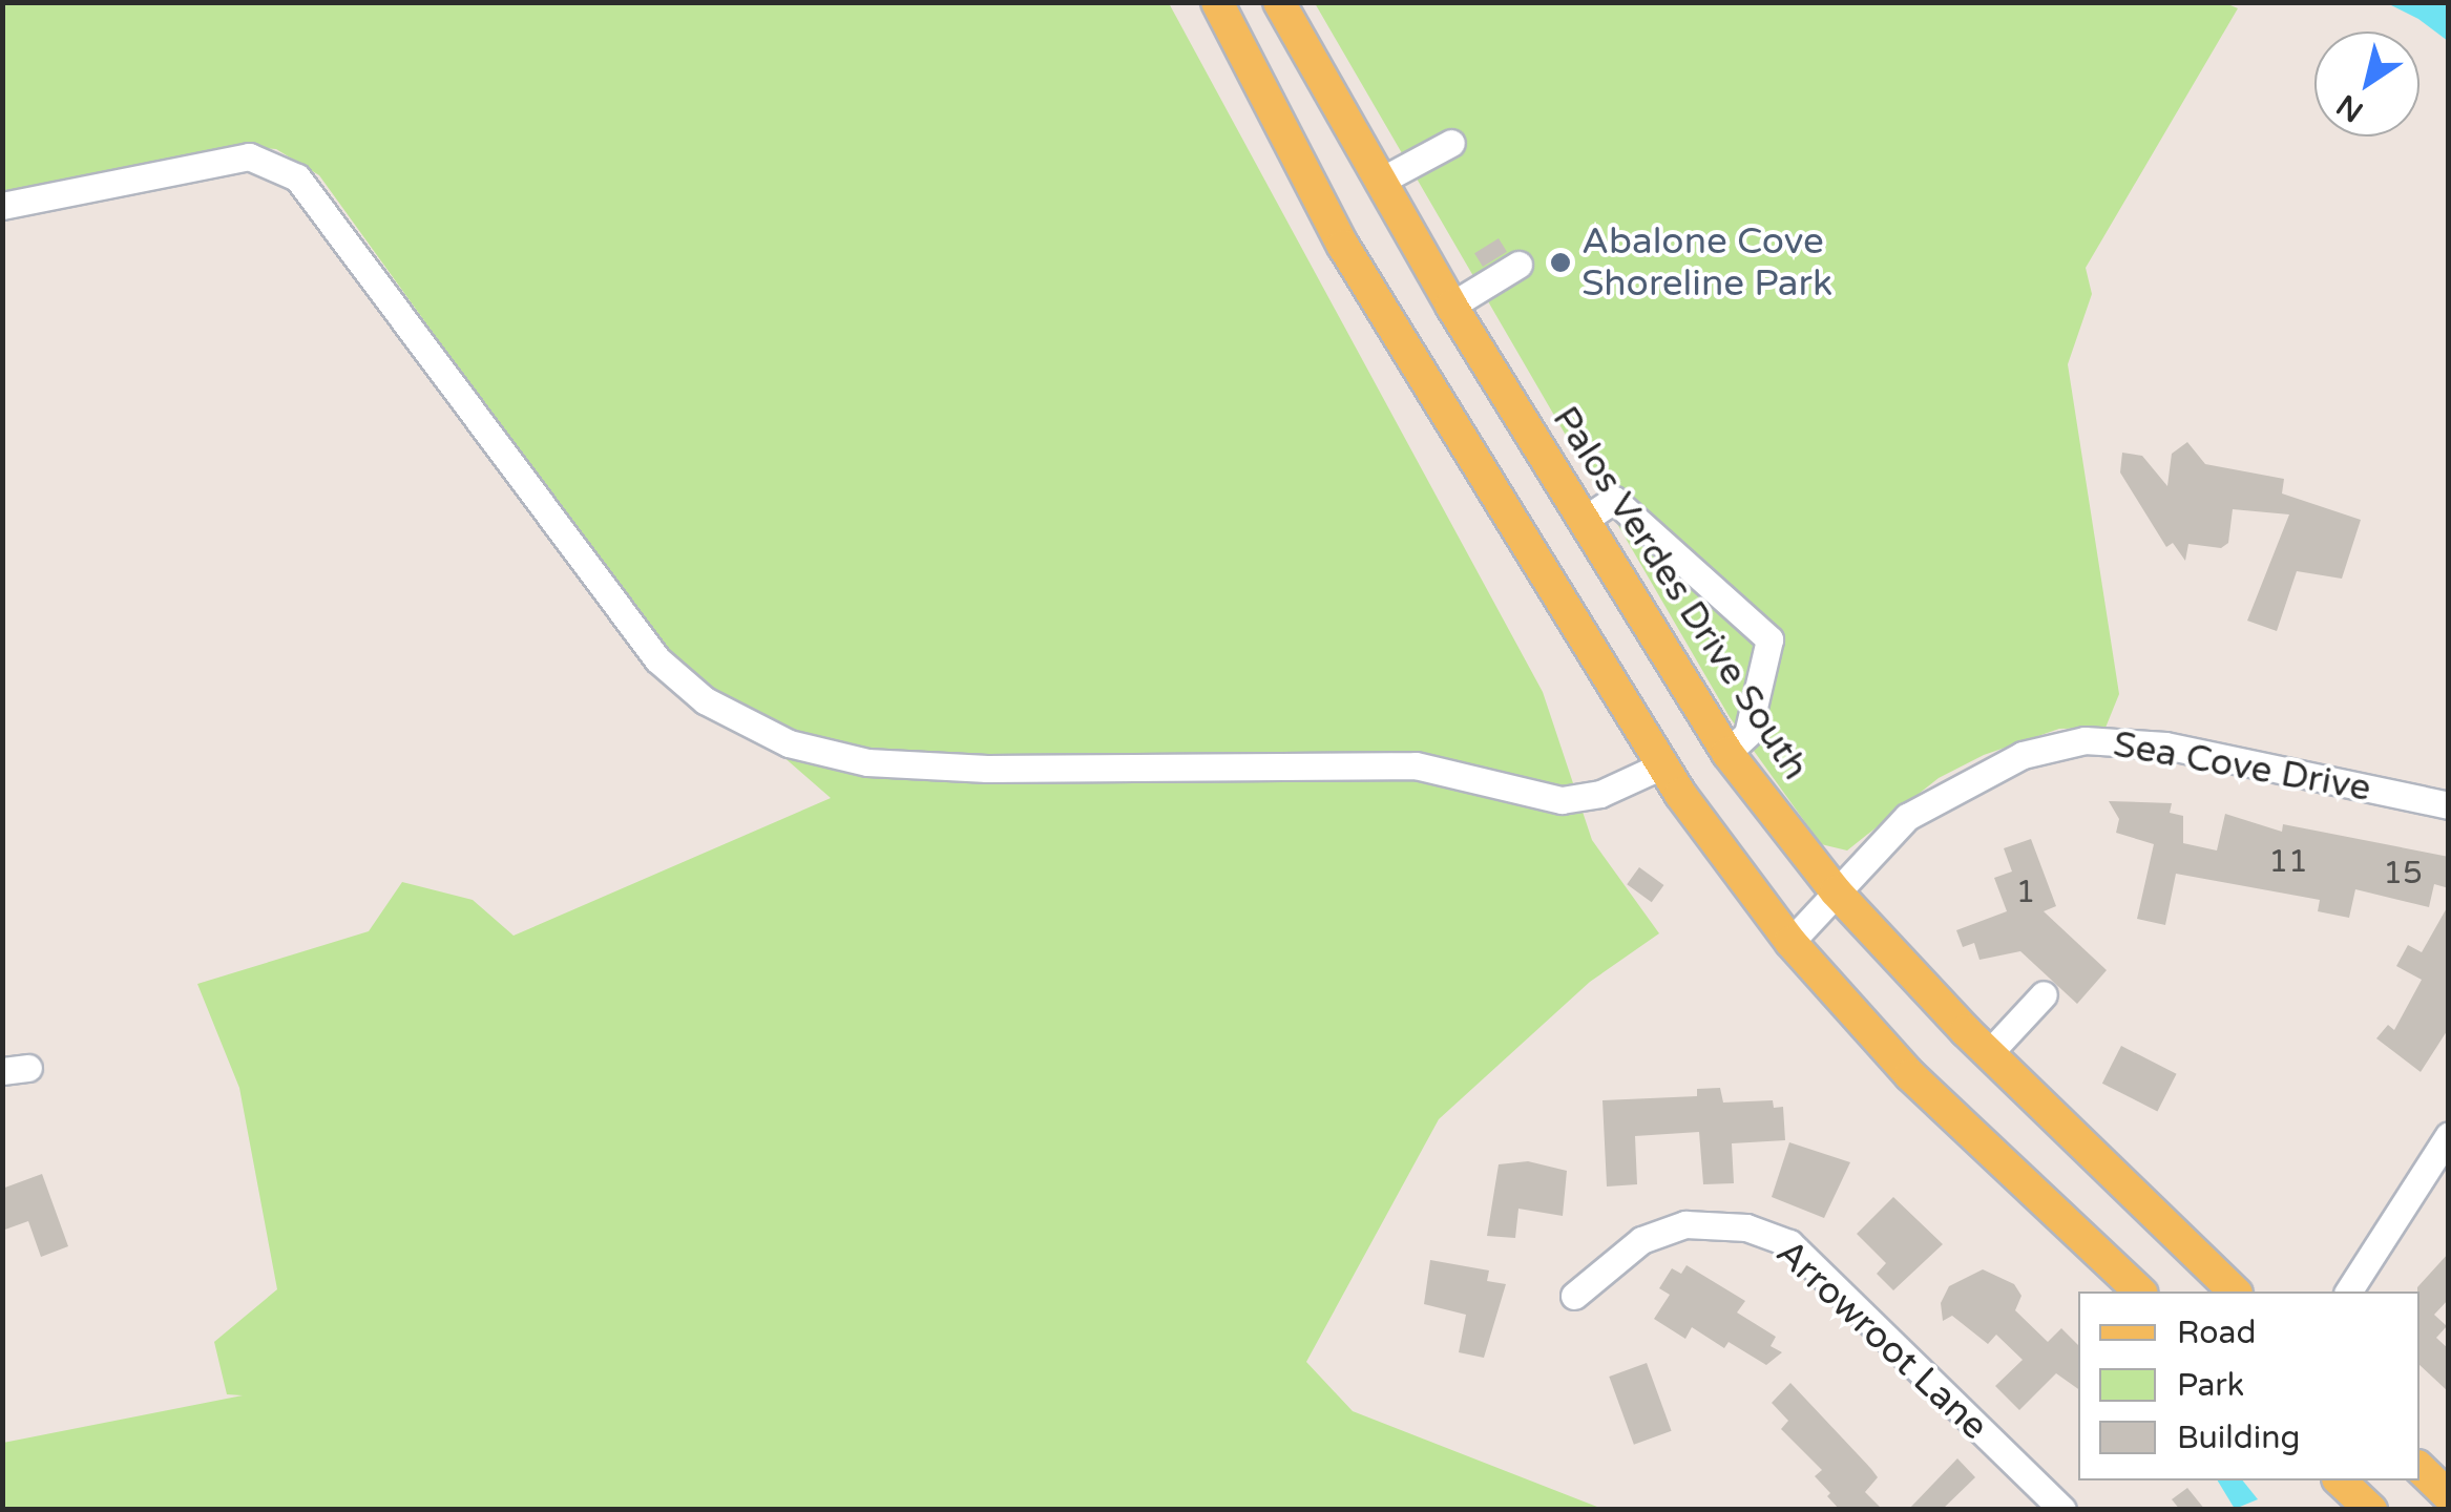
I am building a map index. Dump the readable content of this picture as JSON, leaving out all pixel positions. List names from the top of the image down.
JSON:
{
  "streets": {
    "main road": ["Palos Verdes Drive South"],
    "street": ["Sea Cove Drive", "Arrowroot Lane"]
  },
  "crossings": [
    ["Palos Verdes Drive South", "Sea Cove Drive"]
  ],
  "places": ["Abalone Cove Shoreline Park"],
  "house_numbers": ["11", "15", "1"],
  "legend": ["Road", "Park", "Building"],
  "north": "bottom left"
}
